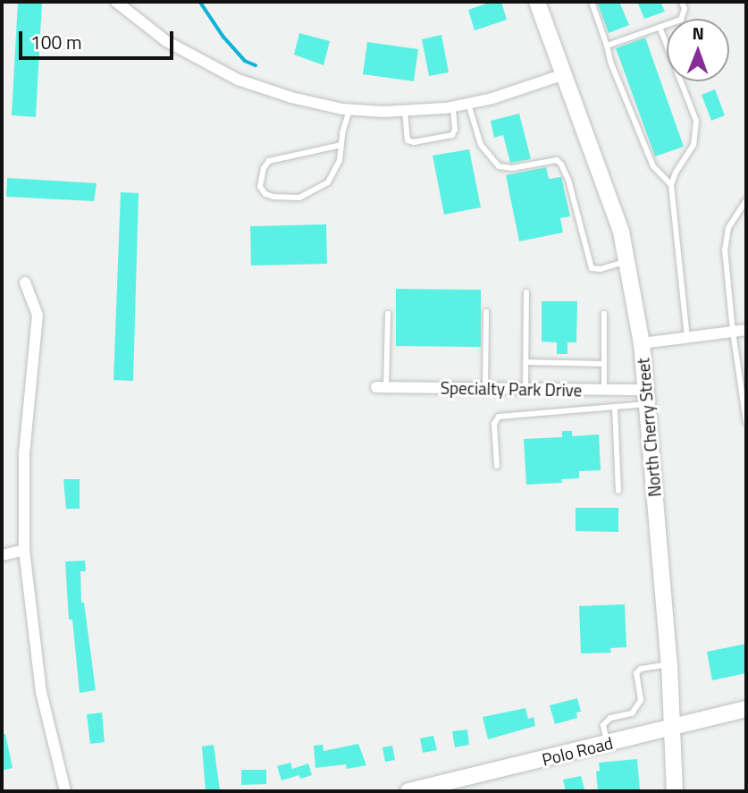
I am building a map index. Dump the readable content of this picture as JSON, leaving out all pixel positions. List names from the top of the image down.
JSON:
{
  "streets": {
    "main road": ["North Cherry Street", "Polo Road"],
    "street": ["Specialty Park Drive"]
  },
  "crossings": [
    ["Specialty Park Drive", "North Cherry Street"],
    ["North Cherry Street", "Polo Road"]
  ],
  "scale_bar": "100 m",
  "north": "top"
}
